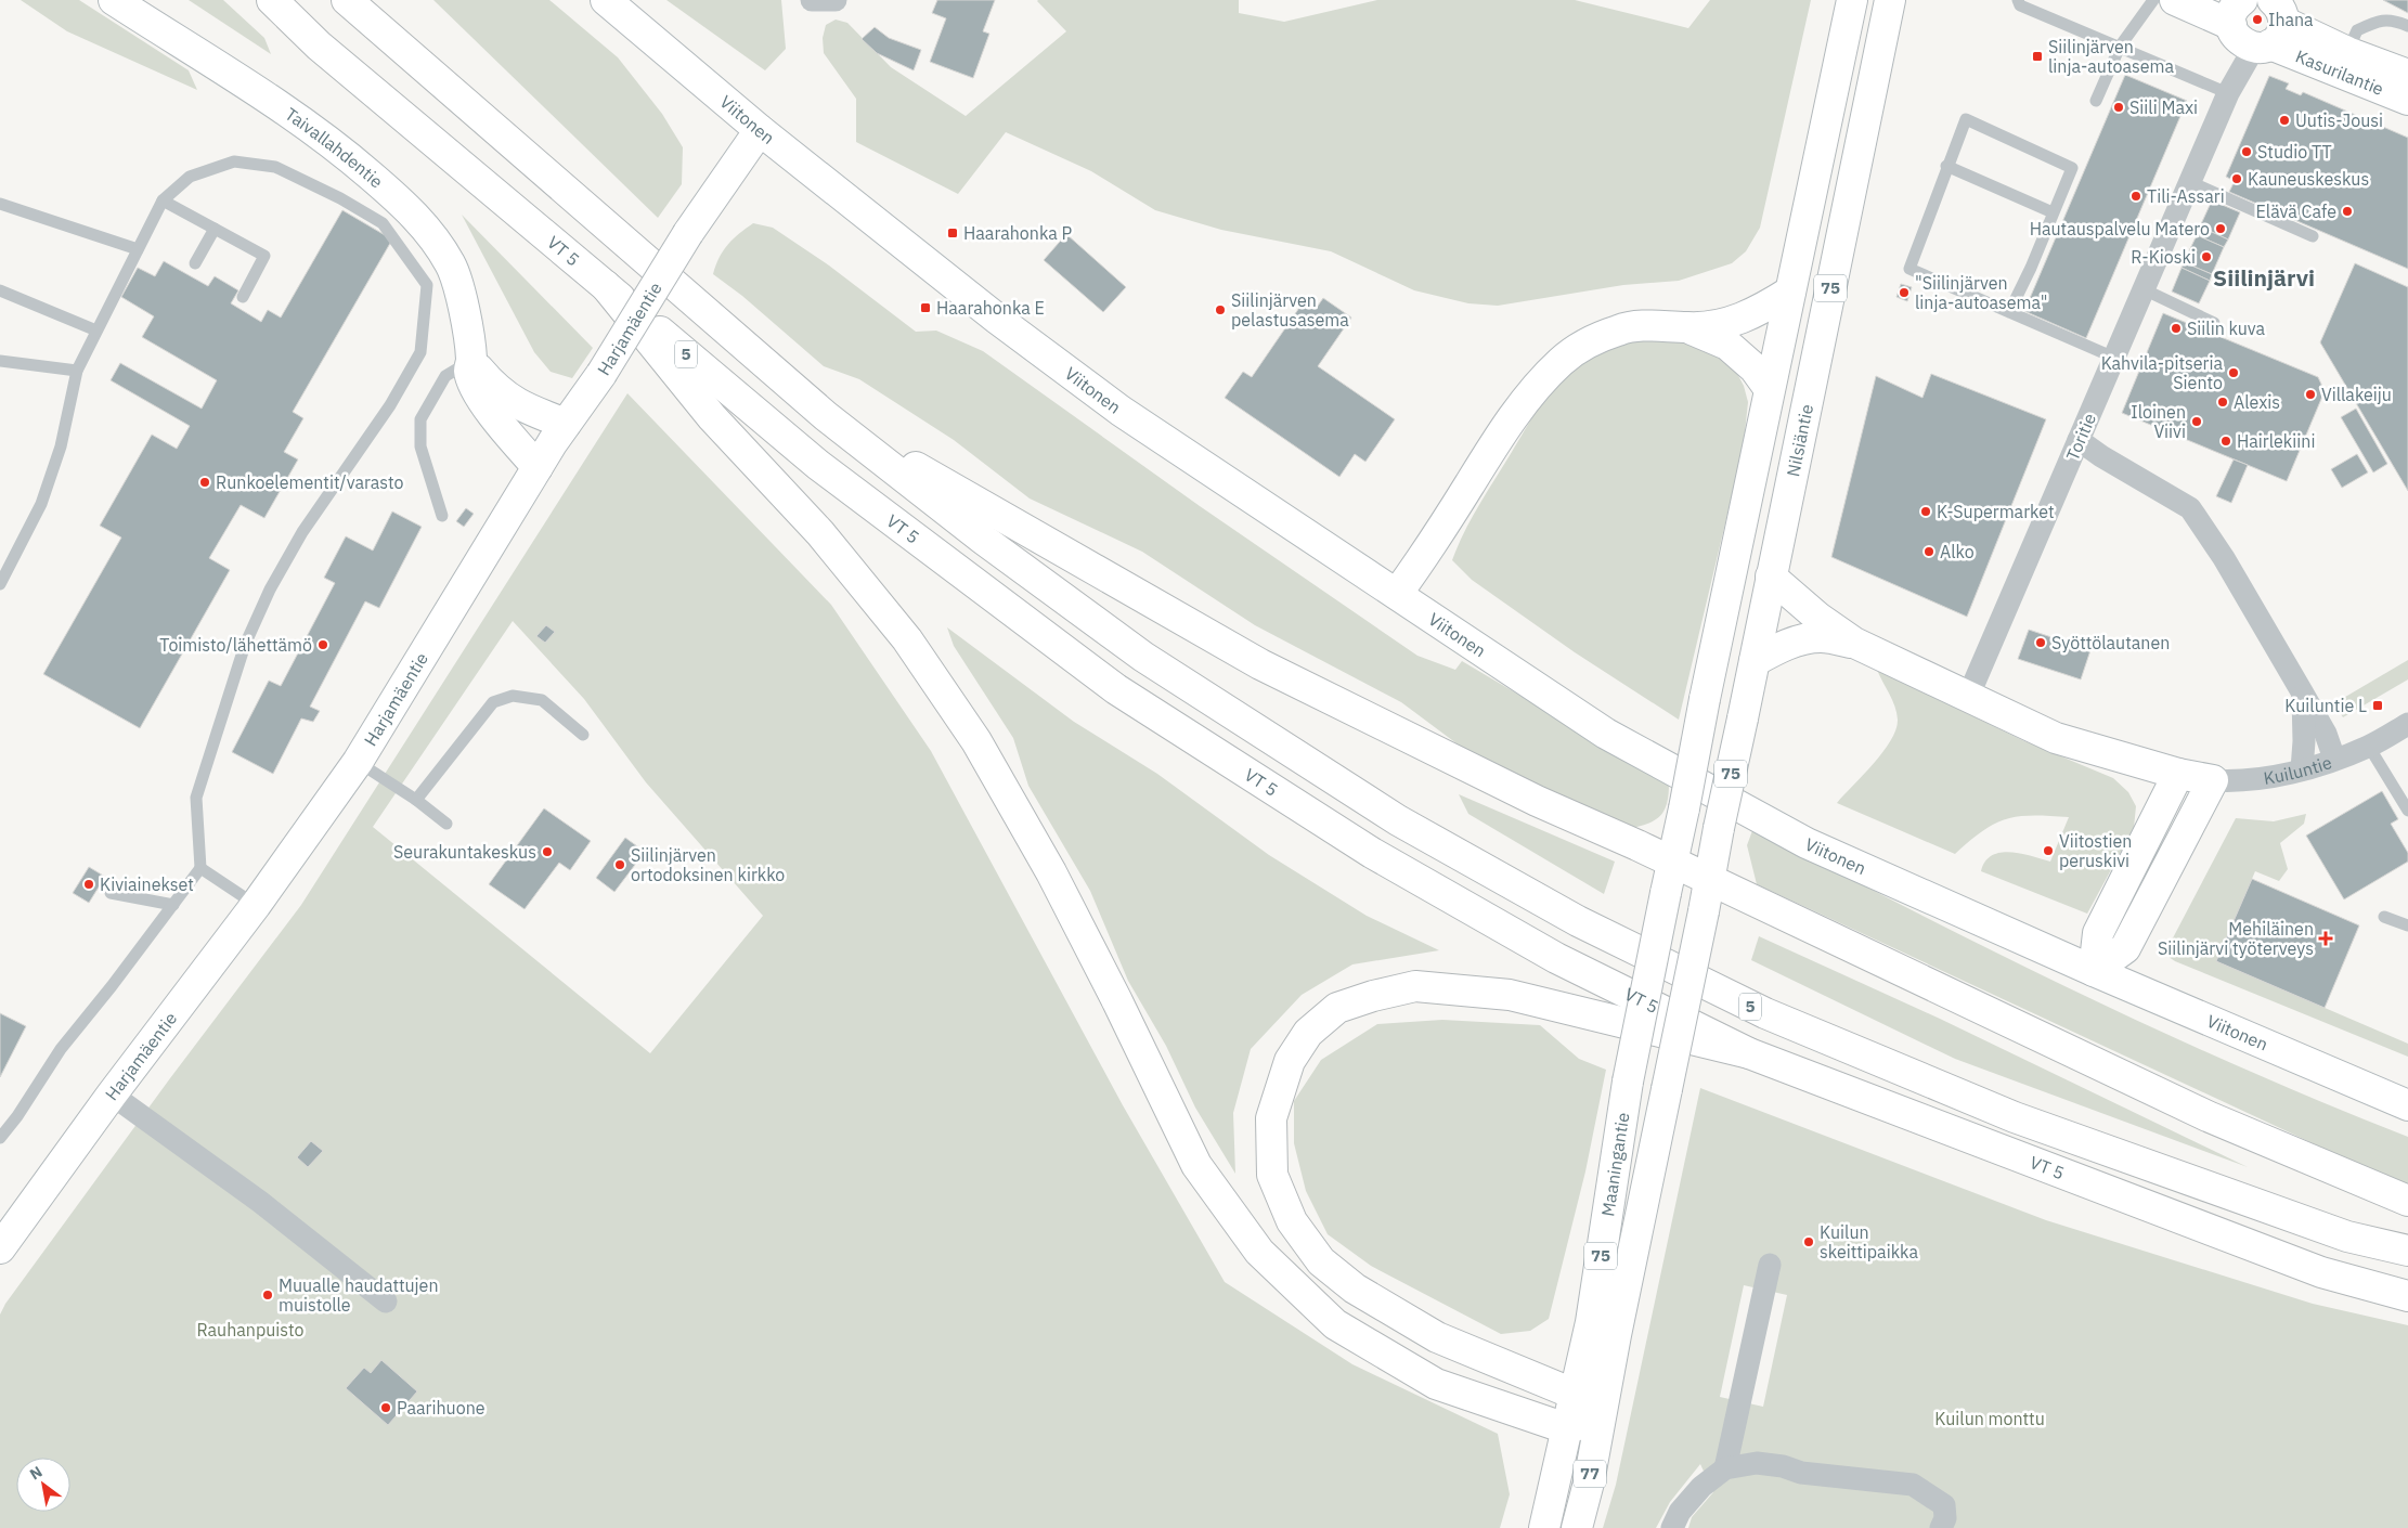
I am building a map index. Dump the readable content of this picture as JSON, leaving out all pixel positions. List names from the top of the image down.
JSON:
{
  "streets": {
    "main road": [
      "Kasurilantie",
      "Viitonen",
      "Taivallahdentie",
      "VT 5",
      "75",
      "Harjamäentie",
      "5",
      "Nilsiäntie",
      "Kuiluntie",
      "Maaningantie",
      "77"
    ],
    "street": ["Toritie"]
  },
  "crossings": [
    ["Kasurilantie", "Toritie"],
    ["Viitonen", "Harjamäentie"],
    ["Taivallahdentie", "Harjamäentie"],
    ["75", "Maaningantie"],
    ["Toritie", "Kuiluntie"],
    ["Nilsiäntie", "Maaningantie"]
  ],
  "districts": ["Siilinjärvi"],
  "parks": ["Rauhanpuisto", "Kuilun monttu"],
  "places": {
    "other": [
      "Ihana",
      "Siili Maxi",
      "Uutis-Jousi",
      "Studio TT",
      "Kauneuskeskus",
      "Tili-Assari",
      "Elävä Cafe",
      "Hautauspalvelu Matero",
      "R-Kioski",
      "\"Siilinjärven linja-autoasema\"",
      "Siilinjärven pelastusasema",
      "Siilin kuva",
      "Kahvila-pitseria Siento",
      "Villakeiju",
      "Alexis",
      "Iloinen Viivi",
      "Hairlekiini",
      "Runkoelementit/varasto",
      "K-Supermarket",
      "Alko",
      "Syöttölautanen",
      "Toimisto/lähettämö",
      "Viitostien peruskivi",
      "Seurakuntakeskus",
      "Siilinjärven ortodoksinen kirkko",
      "Kiviainekset",
      "Kuilun skeittipaikka",
      "Muualle haudattujen muistolle",
      "Paarihuone"
    ],
    "transit": [
      "Siilinjärven linja-autoasema",
      "Haarahonka P",
      "Haarahonka E",
      "Kuiluntie L"
    ],
    "health": ["Mehiläinen Siilinjärvi työterveys"]
  },
  "north": "top left"
}
